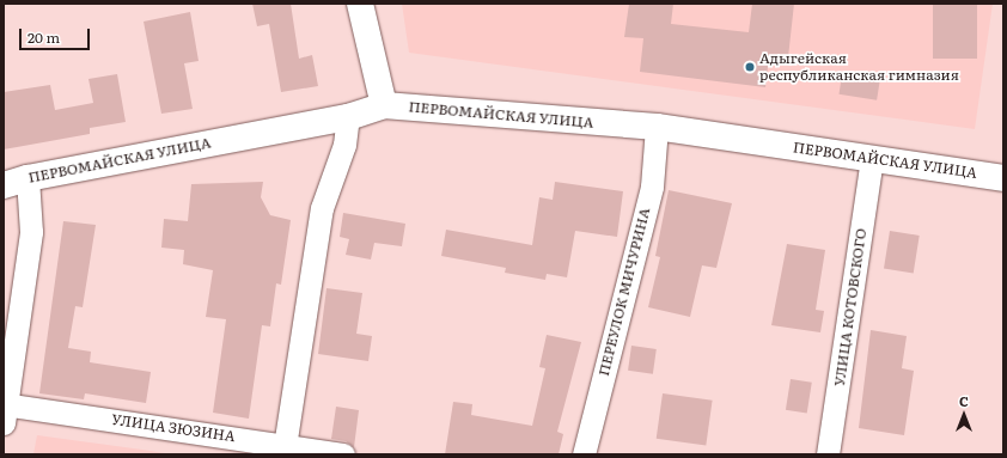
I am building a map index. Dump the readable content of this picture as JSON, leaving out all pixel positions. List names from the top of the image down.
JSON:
{
  "streets": {
    "street": [
      "ПЕРВОМАЙСКАЯ УЛИЦА",
      "ПЕРЕУЛОК МИЧУРИНА",
      "УЛИЦА КОТОВСКОГО",
      "УЛИЦА ЗЮЗИНА"
    ]
  },
  "crossings": [
    ["ПЕРВОМАЙСКАЯ УЛИЦА", "ПЕРЕУЛОК МИЧУРИНА"],
    ["ПЕРВОМАЙСКАЯ УЛИЦА", "УЛИЦА КОТОВСКОГО"]
  ],
  "places": ["Адыгейская республиканская гимназия"],
  "scale_bar": "20 m",
  "north": "top"
}
